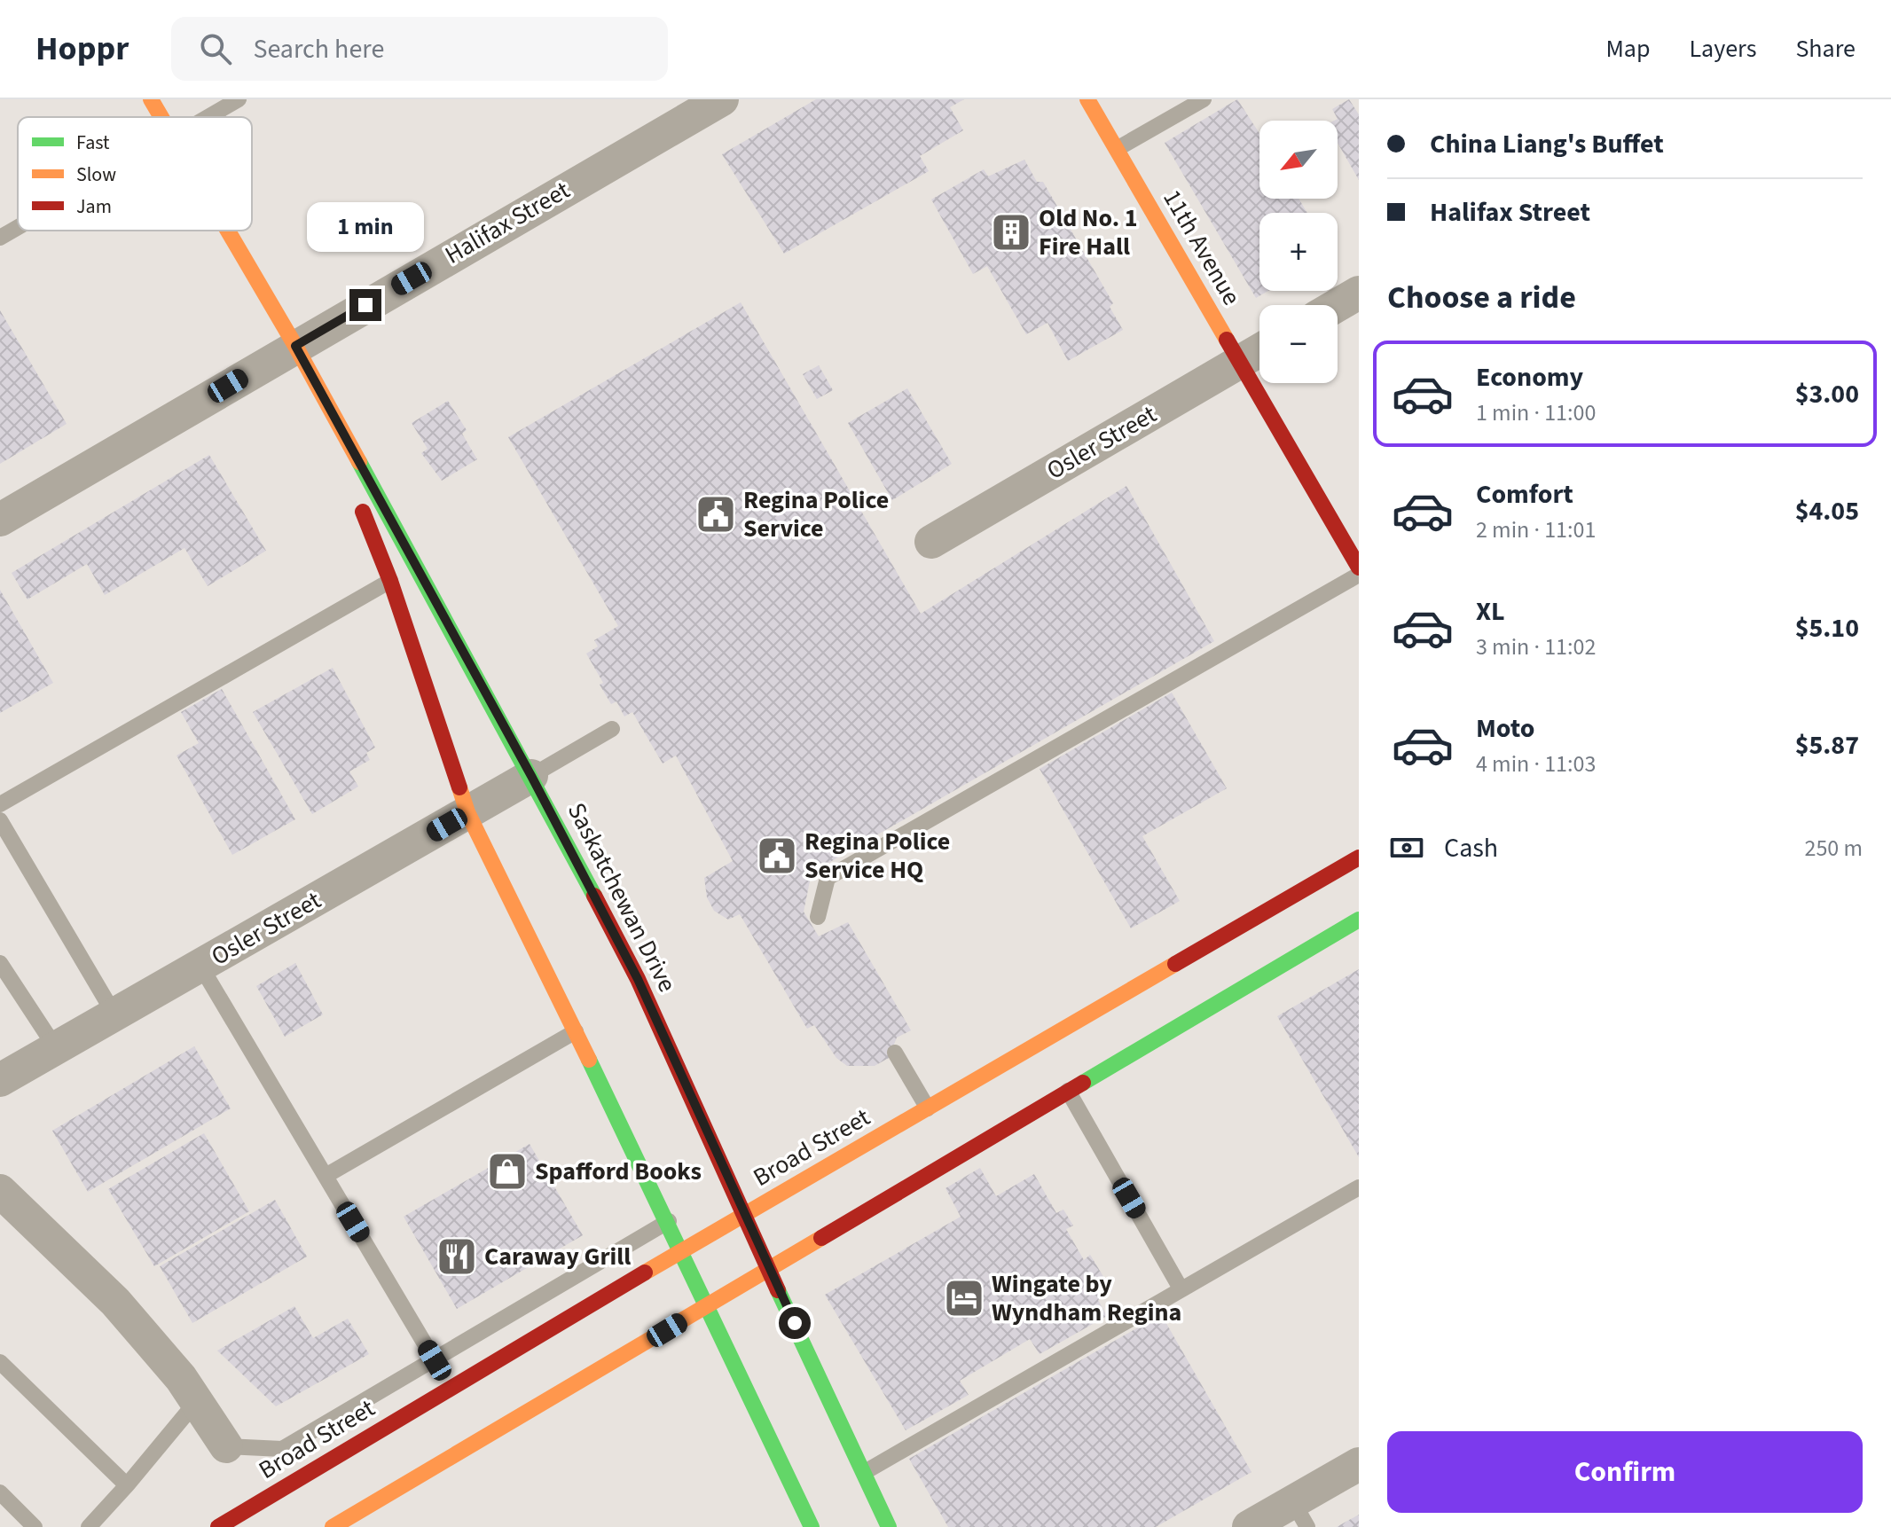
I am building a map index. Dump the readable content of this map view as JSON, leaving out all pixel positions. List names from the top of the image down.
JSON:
{
  "streets": {
    "main road": ["11th Avenue", "Saskatchewan Drive", "Broad Street"],
    "street": ["Halifax Street", "Osler Street"]
  },
  "crossings": [
    ["Halifax Street", "Saskatchewan Drive"],
    ["11th Avenue", "Osler Street"],
    ["Osler Street", "Saskatchewan Drive"],
    ["Saskatchewan Drive", "Broad Street"]
  ],
  "places": {
    "building": ["Old No. 1 Fire Hall"],
    "public building": ["Regina Police Service", "Regina Police Service HQ"],
    "shop": ["Spafford Books"],
    "restaurant": ["Caraway Grill"],
    "hotel": ["Wingate by Wyndham Regina"]
  },
  "legend": ["Fast", "Slow", "Jam"],
  "north": "bottom left",
  "page": {
    "header": "Hoppr",
    "search": "Search here",
    "nav": ["Map", "Layers", "Share"],
    "banner": ["China Liang's Buffet", "Halifax Street"],
    "map_buttons": ["+", "−"],
    "bubble": "1 min",
    "heading": "Choose a ride",
    "list": [
      {
        "name": "Economy",
        "note": "1 min · 11:00",
        "value": "$3.00"
      },
      {
        "name": "Comfort",
        "note": "2 min · 11:01",
        "value": "$4.05"
      },
      {
        "name": "XL",
        "note": "3 min · 11:02",
        "value": "$5.10"
      },
      {
        "name": "Moto",
        "note": "4 min · 11:03",
        "value": "$5.87"
      }
    ],
    "pay": ["Cash", "250 m"],
    "buttons": "Confirm"
  }
}
